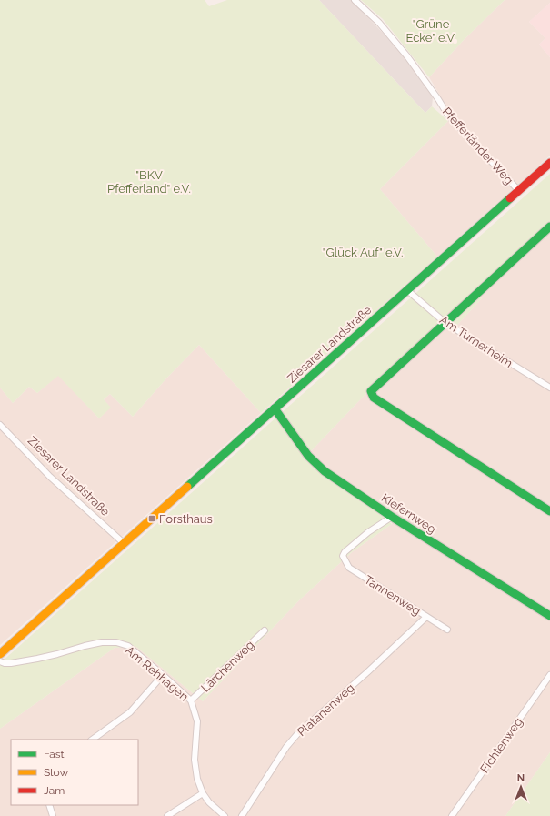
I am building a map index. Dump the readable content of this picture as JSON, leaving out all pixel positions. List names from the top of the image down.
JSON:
{
  "streets": {
    "street": [
      "Pfefferländer Weg",
      "Am Turnerheim",
      "Ziesarer Landstraße",
      "Kiefernweg",
      "Tannenweg",
      "Lärchenweg",
      "Am Rehhagen",
      "Platanenweg",
      "Fichtenweg"
    ]
  },
  "crossings": [
    ["Pfefferländer Weg", "Ziesarer Landstraße"],
    ["Am Turnerheim", "Ziesarer Landstraße"],
    ["Ziesarer Landstraße", "Kiefernweg"],
    ["Kiefernweg", "Tannenweg"],
    ["Tannenweg", "Platanenweg"],
    ["Lärchenweg", "Am Rehhagen"]
  ],
  "parks": ["\"Grüne Ecke\" e.V.", "\"BKV Pfefferland\" e.V.", "\"Glück Auf\" e.V."],
  "places": {
    "transit": ["Forsthaus"]
  },
  "legend": ["Fast", "Slow", "Jam"],
  "north": "top"
}
